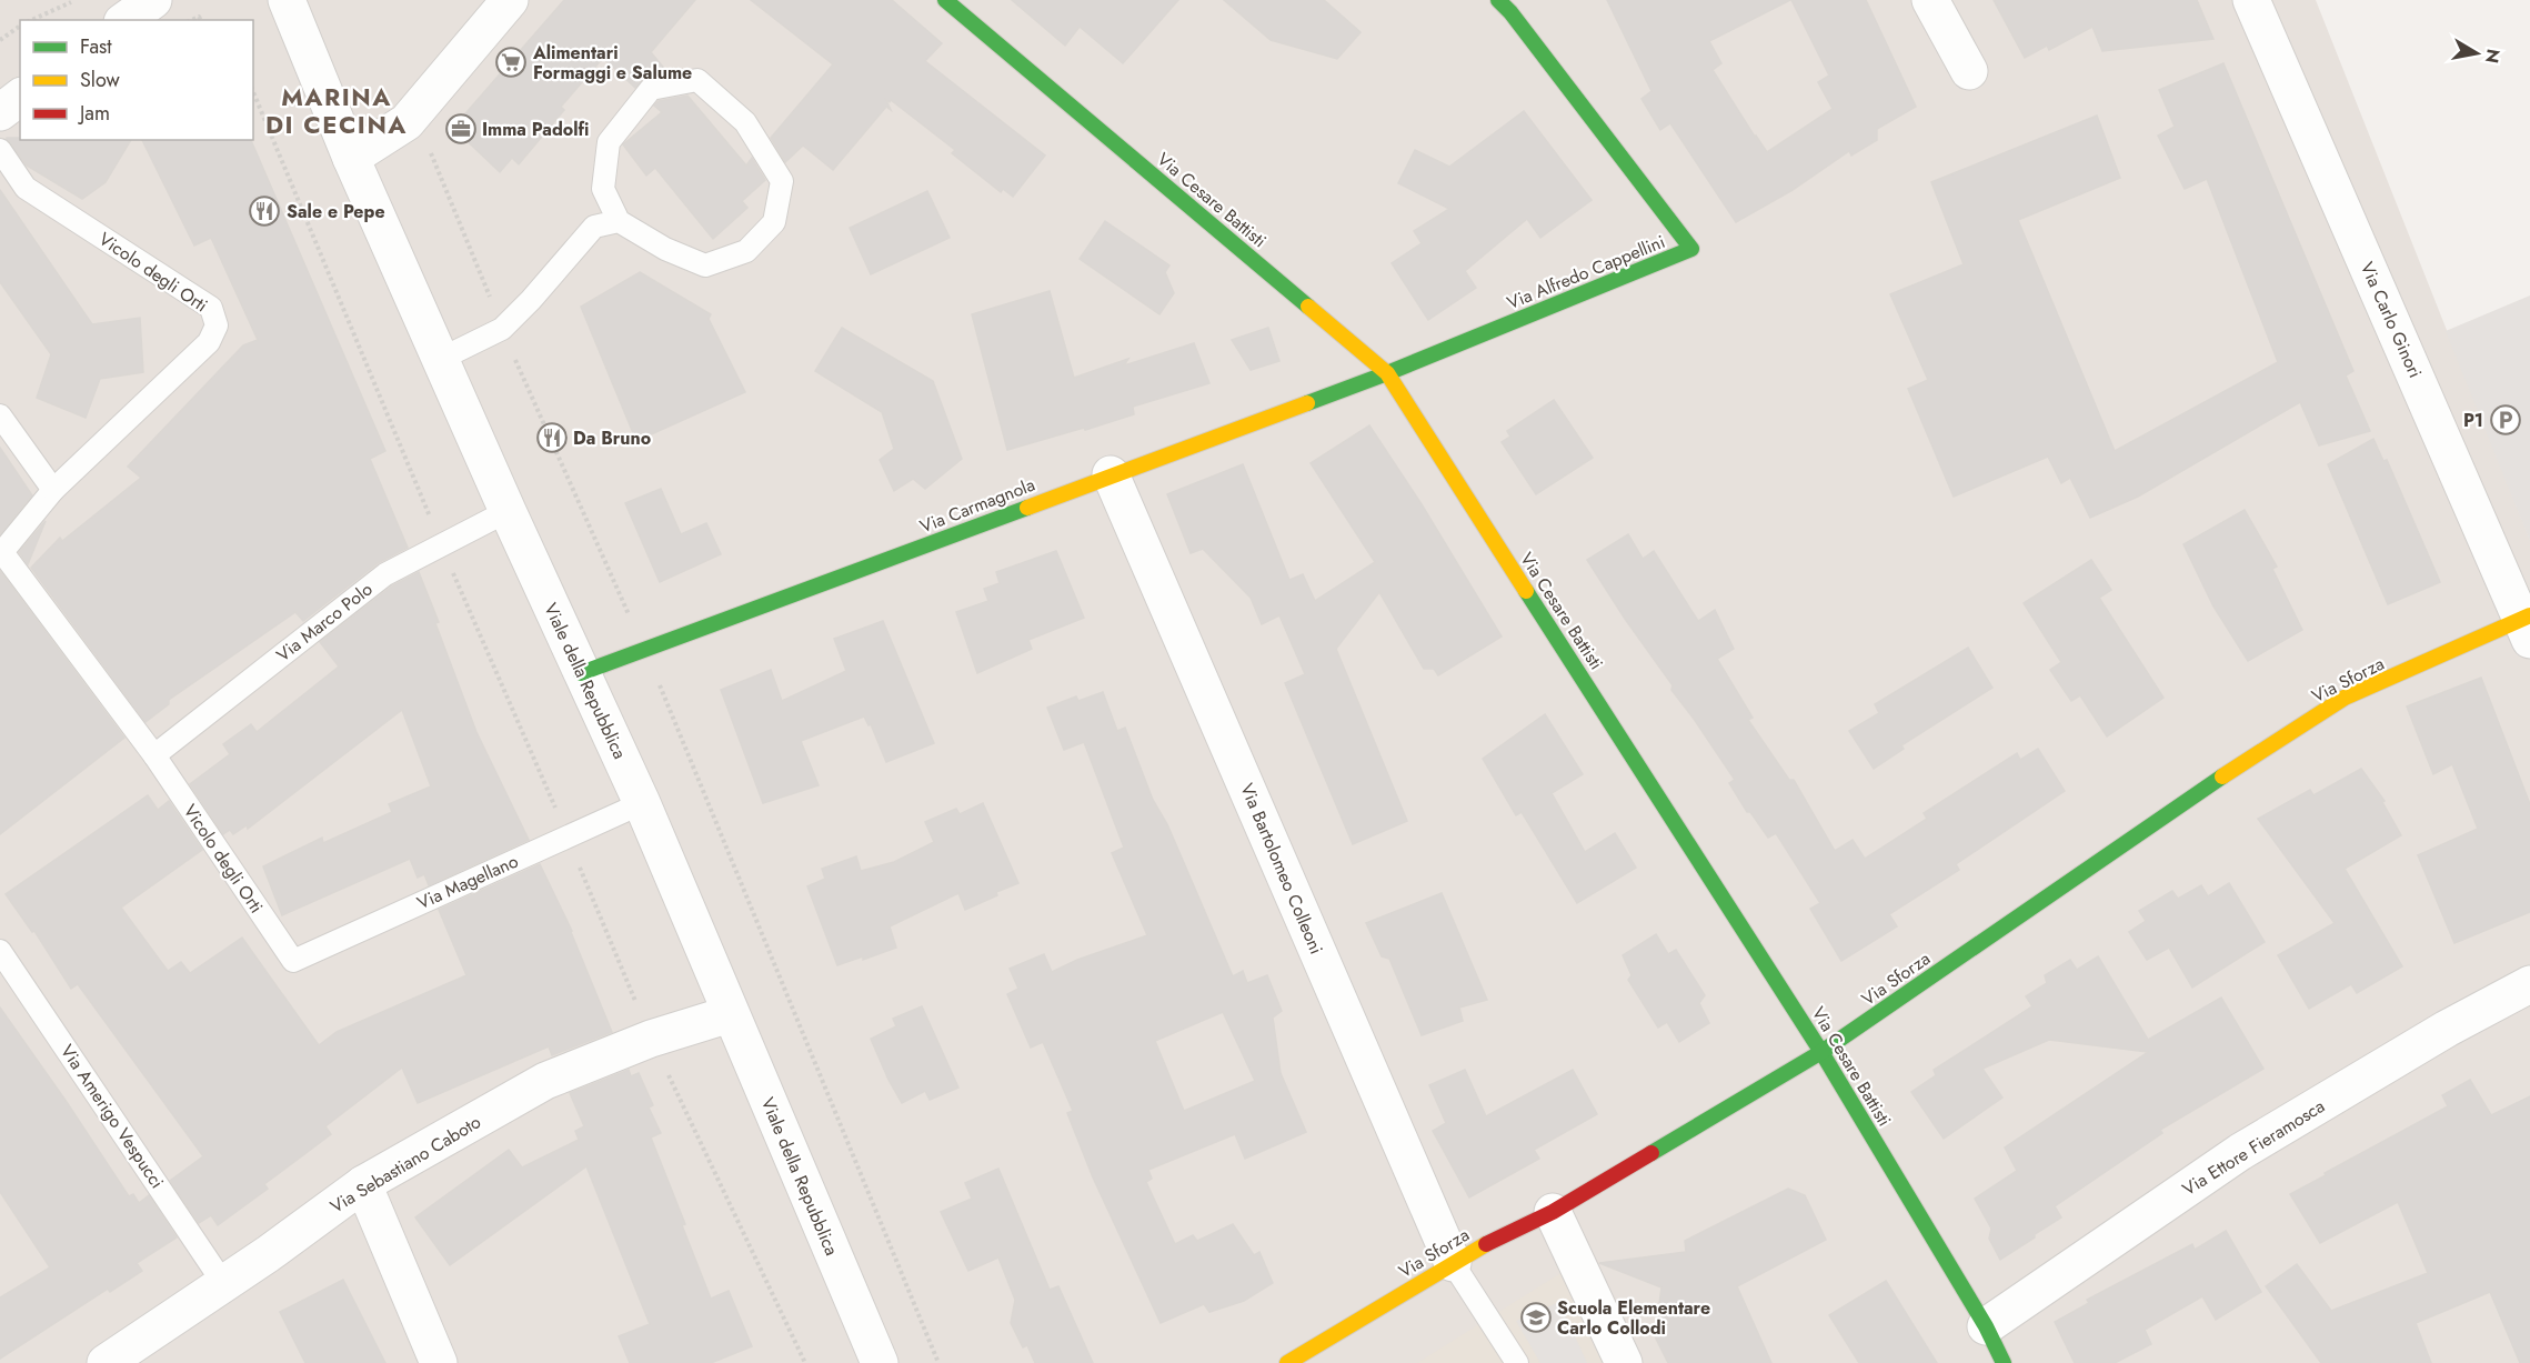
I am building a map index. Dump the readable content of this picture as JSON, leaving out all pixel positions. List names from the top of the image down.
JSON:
{
  "streets": {
    "street": [
      "Via Cesare Battisti",
      "Via Alfredo Cappellini",
      "Via Carlo Ginori",
      "Via Carmagnola",
      "Via Sforza",
      "Viale della Repubblica",
      "Via Bartolomeo Colleoni",
      "Via Ettore Fieramosca",
      "Via Sebastiano Caboto"
    ],
    "lane": [
      "Vicolo degli Orti",
      "Via Marco Polo",
      "Via Magellano",
      "Via Amerigo Vespucci"
    ]
  },
  "crossings": [
    ["Via Cesare Battisti", "Via Alfredo Cappellini"],
    ["Via Cesare Battisti", "Via Carmagnola"],
    ["Via Cesare Battisti", "Via Sforza"],
    ["Via Cesare Battisti", "Via Ettore Fieramosca"],
    ["Vicolo degli Orti", "Via Marco Polo"],
    ["Vicolo degli Orti", "Via Magellano"],
    ["Via Alfredo Cappellini", "Via Carmagnola"],
    ["Via Carlo Ginori", "Via Sforza"],
    ["Via Carmagnola", "Viale della Repubblica"],
    ["Via Carmagnola", "Via Bartolomeo Colleoni"],
    ["Via Marco Polo", "Viale della Repubblica"],
    ["Via Sforza", "Via Bartolomeo Colleoni"],
    ["Viale della Repubblica", "Via Magellano"],
    ["Viale della Repubblica", "Via Sebastiano Caboto"],
    ["Via Amerigo Vespucci", "Via Sebastiano Caboto"]
  ],
  "districts": ["MARINA DI CECINA"],
  "places": {
    "supermarket": ["Alimentari Formaggi e Salume"],
    "office": ["Imma Padolfi"],
    "restaurant": ["Sale e Pepe", "Da Bruno"],
    "parking": ["P1"],
    "school or university": ["Scuola Elementare Carlo Collodi"]
  },
  "legend": ["Fast", "Slow", "Jam"],
  "north": "right"
}
